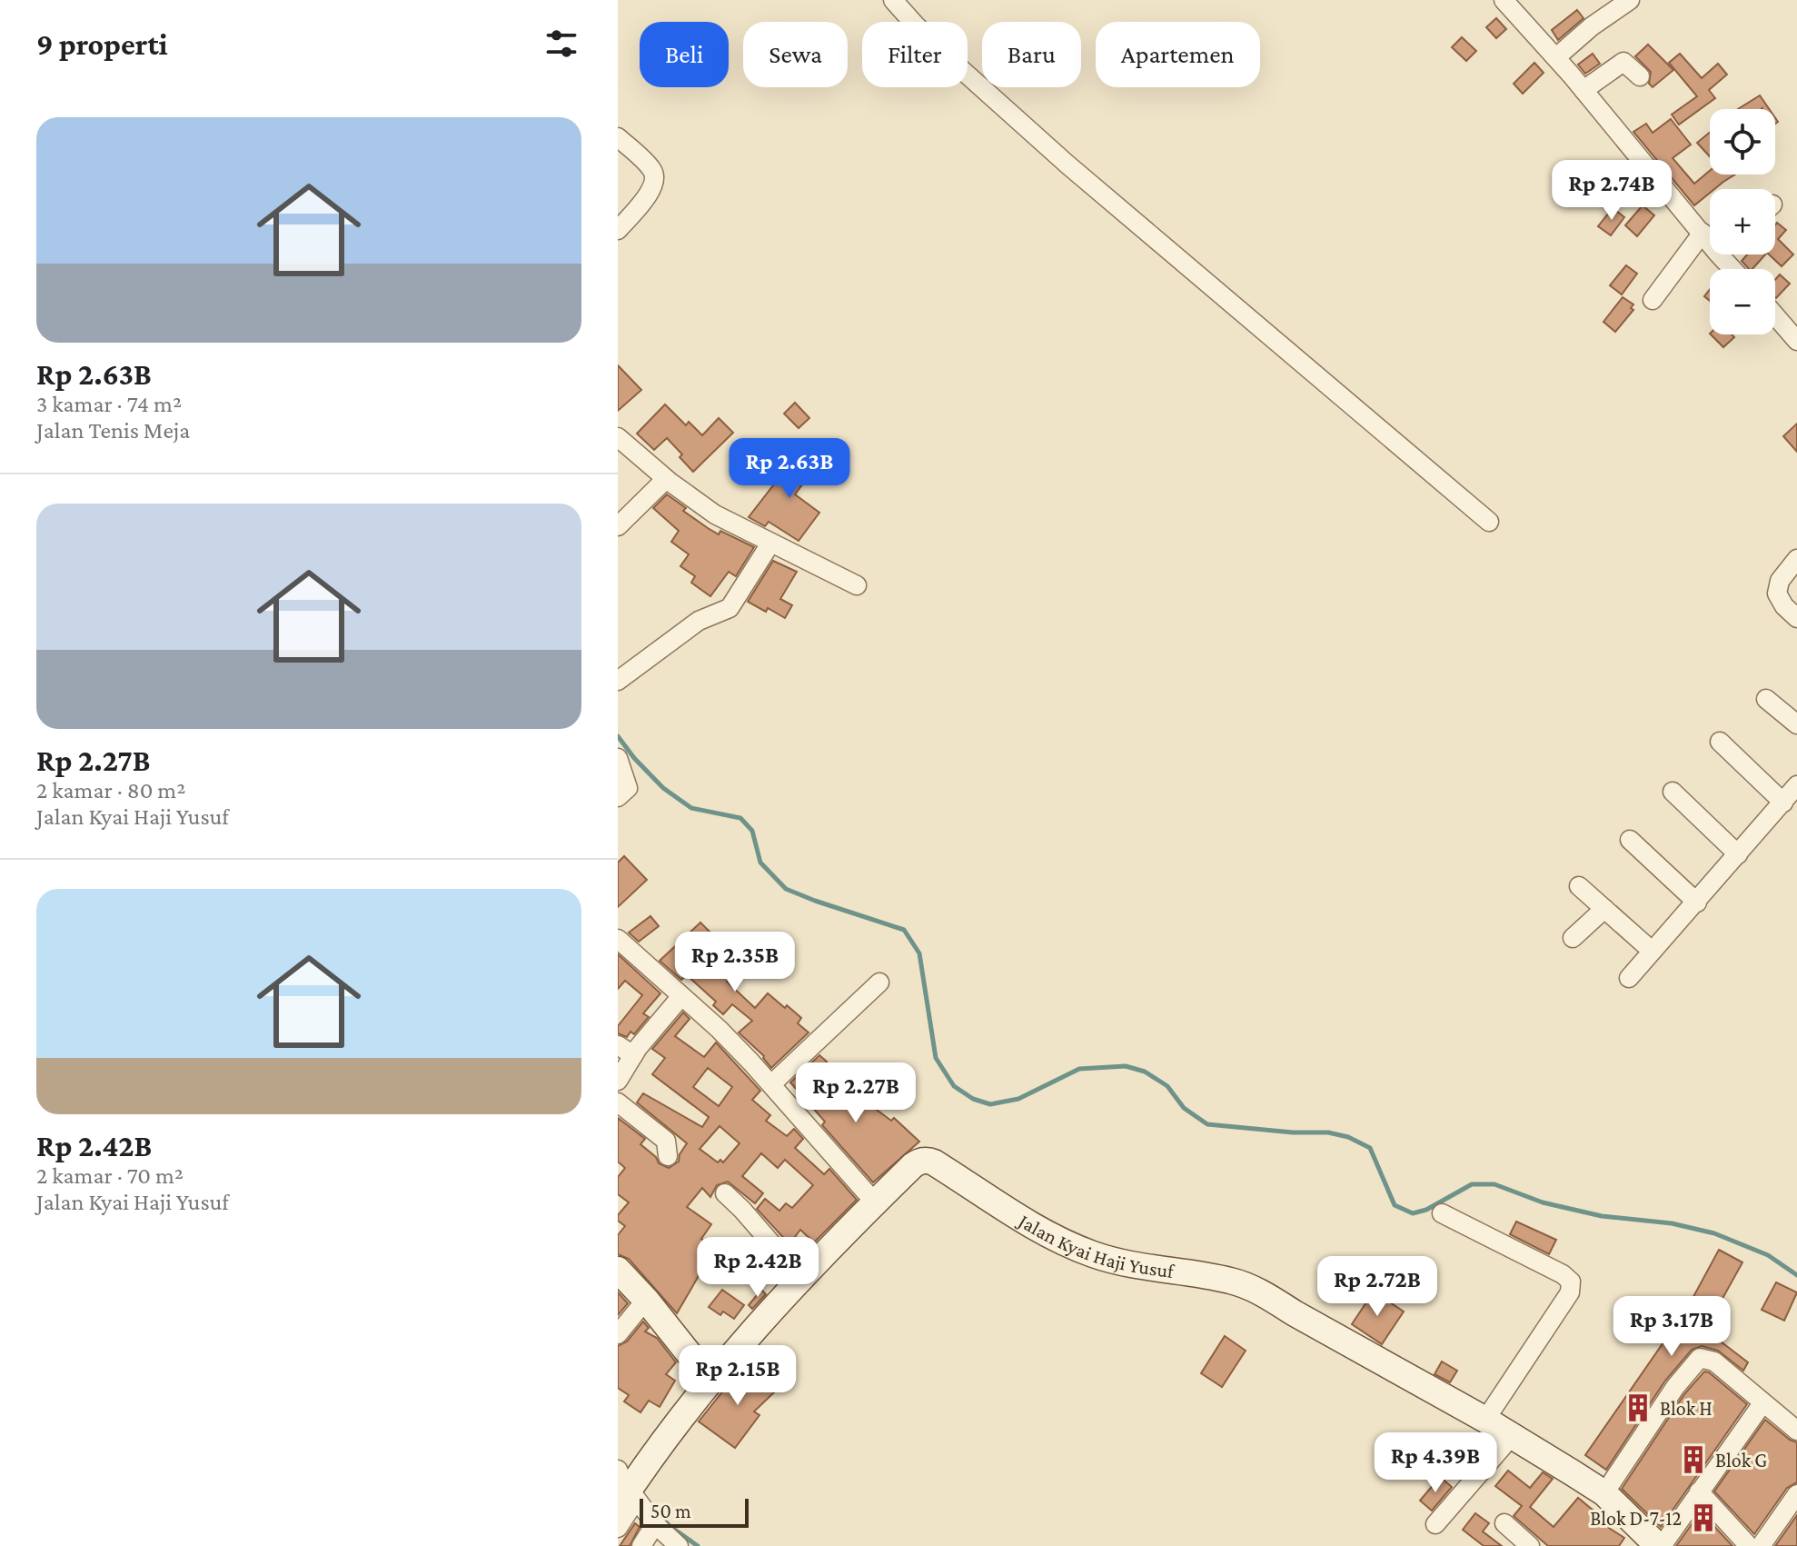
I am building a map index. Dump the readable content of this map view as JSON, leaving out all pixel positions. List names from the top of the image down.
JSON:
{
  "streets": {
    "street": ["Jalan Kyai Haji Yusuf"]
  },
  "places": {
    "building": ["Blok H", "Blok G", "Blok D-7-12"]
  },
  "scale_bar": "50 m",
  "page": {
    "heading": "9 properti",
    "chip": [
      "Beli",
      "Sewa",
      "Filter",
      "Baru",
      "Apartemen"
    ],
    "list": [
      {
        "name": "Rp 2.63B",
        "note": "3 kamar · 74 m² · Jalan Tenis Meja"
      },
      {
        "name": "Rp 2.27B",
        "note": "2 kamar · 80 m² · Jalan Kyai Haji Yusuf"
      },
      {
        "name": "Rp 2.42B",
        "note": "2 kamar · 70 m² · Jalan Kyai Haji Yusuf"
      }
    ],
    "map_buttons": ["+", "−"],
    "price": [
      "Rp 2.74B",
      "Rp 2.63B",
      "Rp 2.35B",
      "Rp 2.27B",
      "Rp 2.42B",
      "Rp 2.72B",
      "Rp 3.17B",
      "Rp 2.15B",
      "Rp 4.39B"
    ],
    "scale": "50 m"
  }
}
